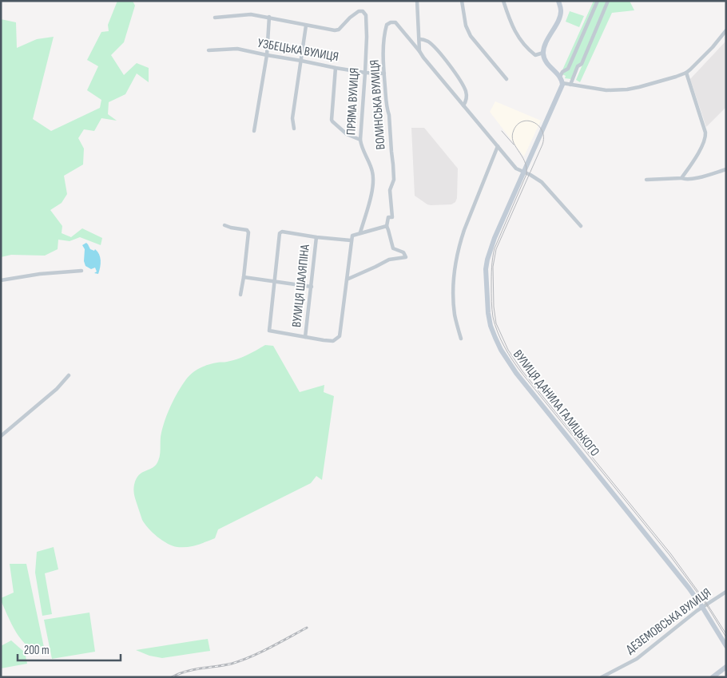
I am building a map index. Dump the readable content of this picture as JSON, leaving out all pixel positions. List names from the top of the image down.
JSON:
{
  "streets": {
    "street": [
      "УЗБЕЦЬКА ВУЛИЦЯ",
      "ПРЯМА ВУЛИЦЯ",
      "ВОЛИНСЬКА ВУЛИЦЯ",
      "ВУЛИЦЯ ШАЛЯПІНА",
      "ВУЛИЦЯ ДАНИЛА ГАЛИЦЬКОГО",
      "ДЕЗЕМОВСЬКА ВУЛИЦЯ"
    ]
  },
  "crossings": [
    ["УЗБЕЦЬКА ВУЛИЦЯ", "ПРЯМА ВУЛИЦЯ"],
    ["УЗБЕЦЬКА ВУЛИЦЯ", "ВОЛИНСЬКА ВУЛИЦЯ"],
    ["ВОЛИНСЬКА ВУЛИЦЯ", "ВУЛИЦЯ ДАНИЛА ГАЛИЦЬКОГО"],
    ["ВУЛИЦЯ ДАНИЛА ГАЛИЦЬКОГО", "ДЕЗЕМОВСЬКА ВУЛИЦЯ"]
  ],
  "scale_bar": "200 m"
}
